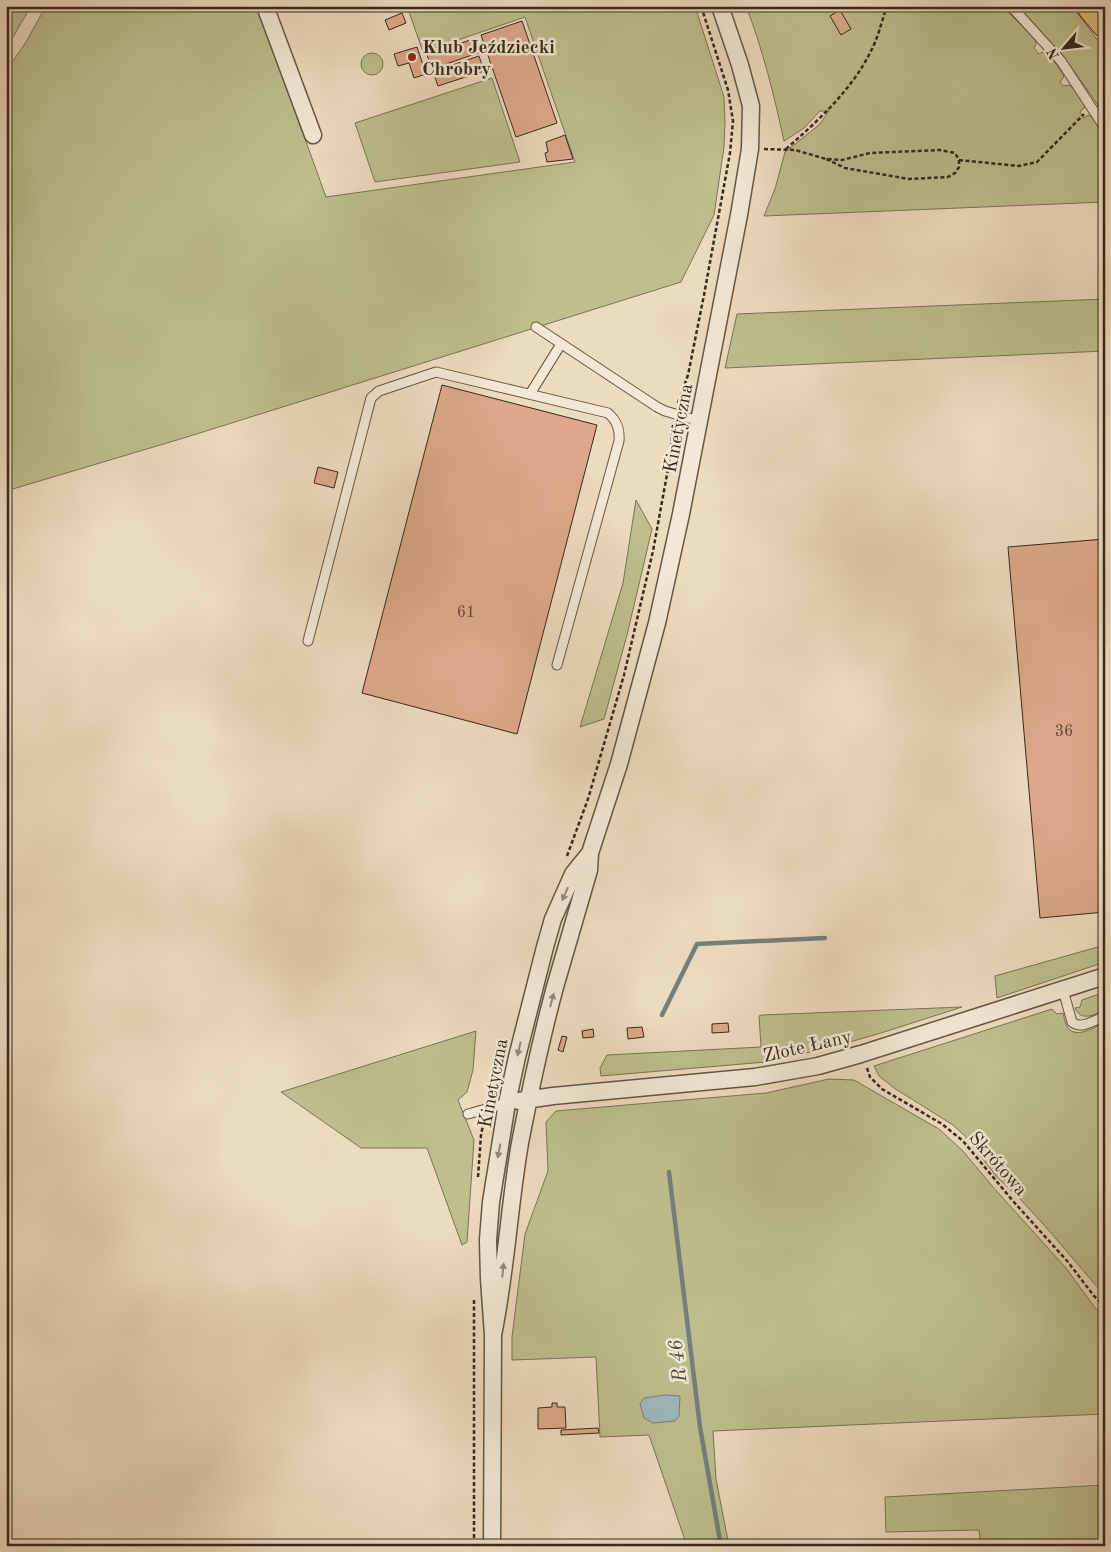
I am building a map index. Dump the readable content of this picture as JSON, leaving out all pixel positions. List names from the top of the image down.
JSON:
{
  "streets": {
    "street": ["Kinetyczna", "Złote Łany"],
    "path": ["Skrótowa"]
  },
  "crossings": [
    ["Kinetyczna", "Złote Łany"],
    ["Złote Łany", "Skrótowa"]
  ],
  "water": ["R 46"],
  "places": ["Klub Jeździecki Chrobry"],
  "house_numbers": ["61", "36"],
  "north": "bottom left"
}
